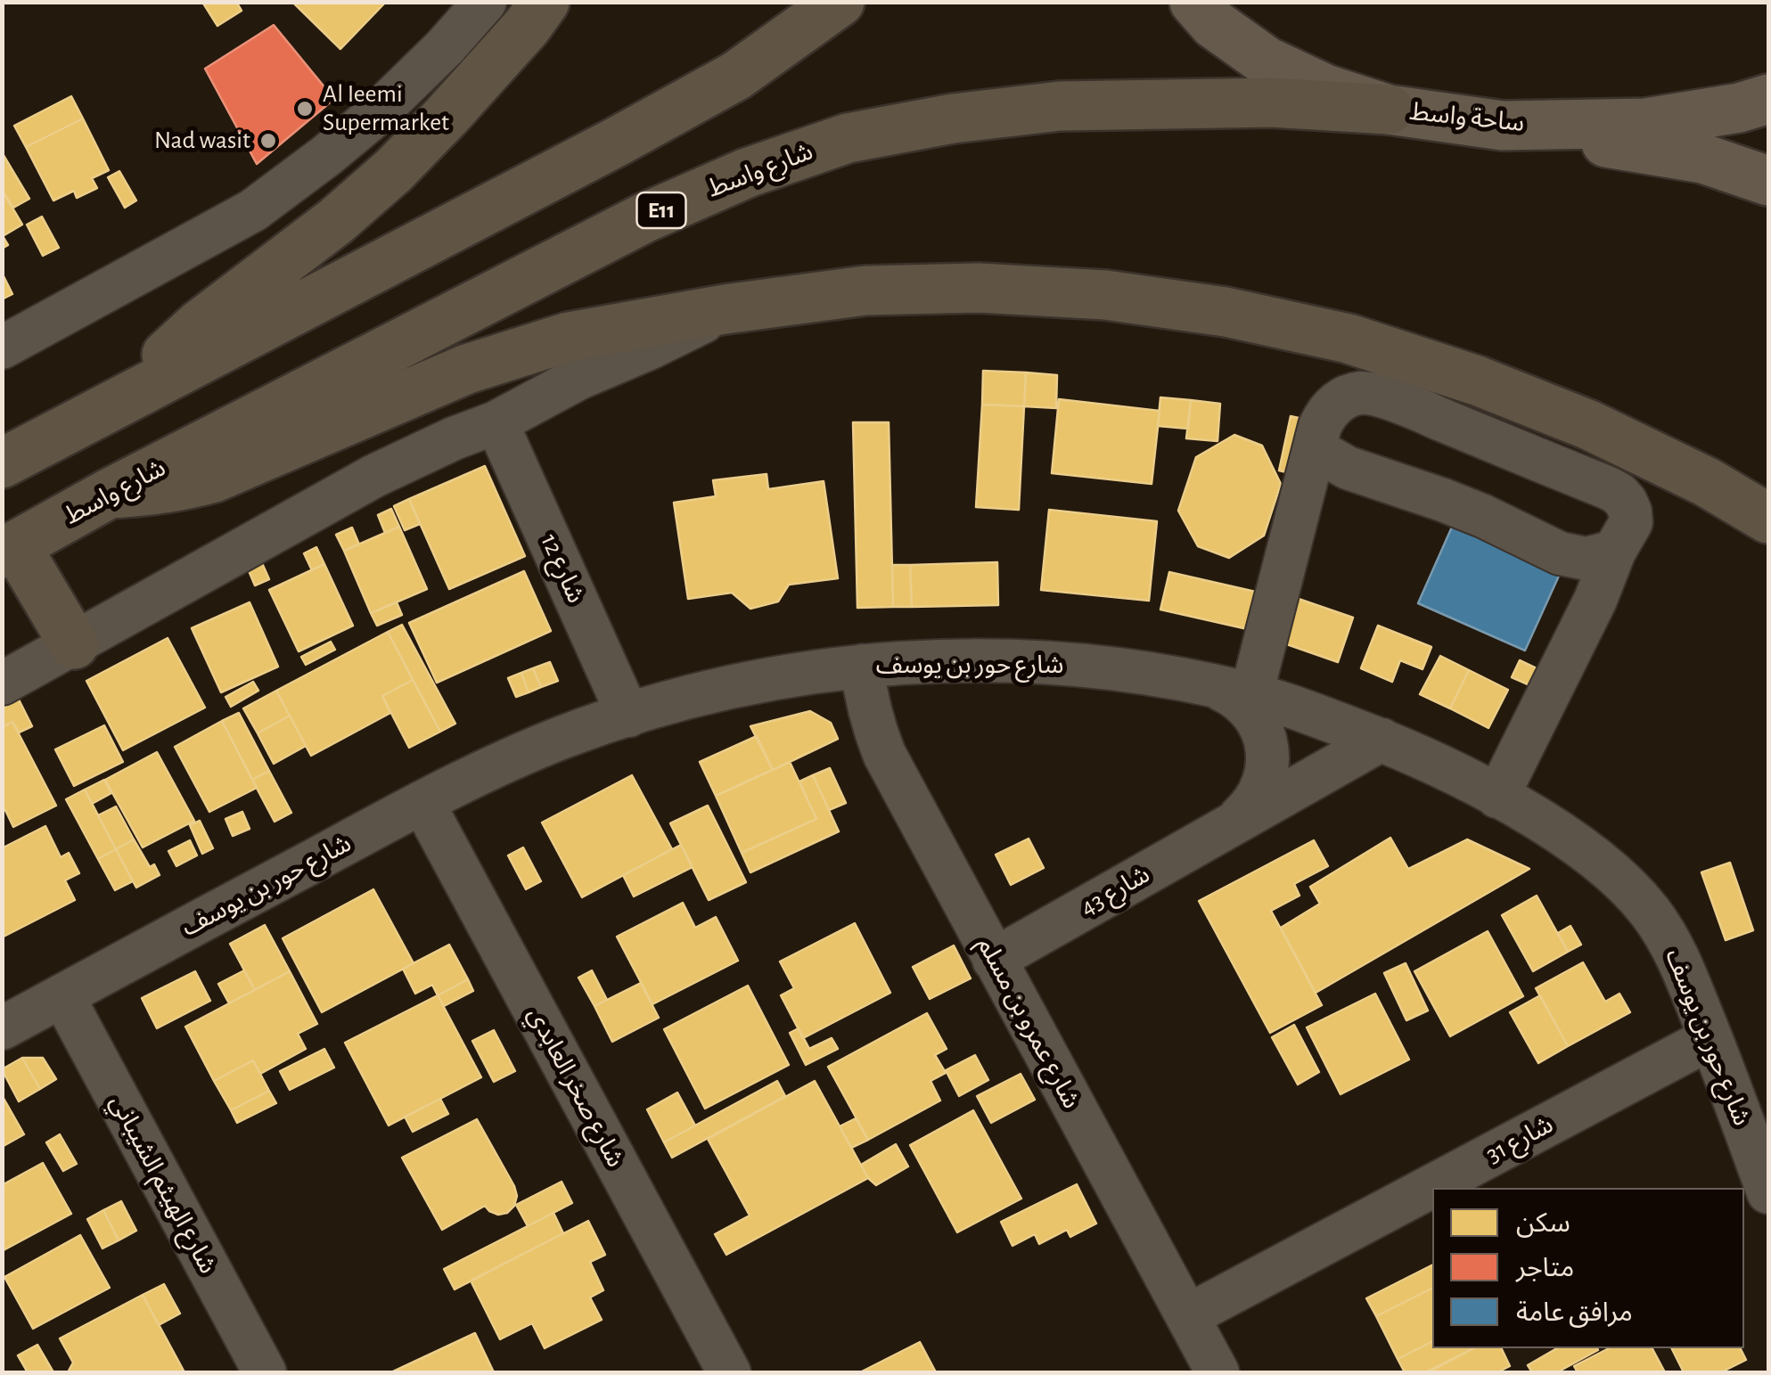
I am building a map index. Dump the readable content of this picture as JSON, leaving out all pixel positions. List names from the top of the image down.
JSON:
{
  "streets": {
    "highway": ["شارع واسط", "E11"],
    "main road": ["ساحة واسط"],
    "street": [
      "شارع 12",
      "شارع حور بن يوسف",
      "شارع 43",
      "شارع عمرو بن مسلم",
      "شارع صخر العابدي",
      "شارع 31",
      "شارع الهيثم الشيباني"
    ]
  },
  "crossings": [
    ["ساحة واسط", "شارع واسط"],
    ["شارع 12", "شارع حور بن يوسف"],
    ["شارع حور بن يوسف", "شارع 43"],
    ["شارع حور بن يوسف", "شارع عمرو بن مسلم"],
    ["شارع حور بن يوسف", "شارع صخر العابدي"],
    ["شارع حور بن يوسف", "شارع 31"],
    ["شارع حور بن يوسف", "شارع الهيثم الشيباني"],
    ["شارع 43", "شارع عمرو بن مسلم"],
    ["شارع عمرو بن مسلم", "شارع 31"]
  ],
  "places": ["Al Ieemi Supermarket", "Nad wasit"],
  "legend": ["سكن", "متاجر", "مرافق عامة"]
}
